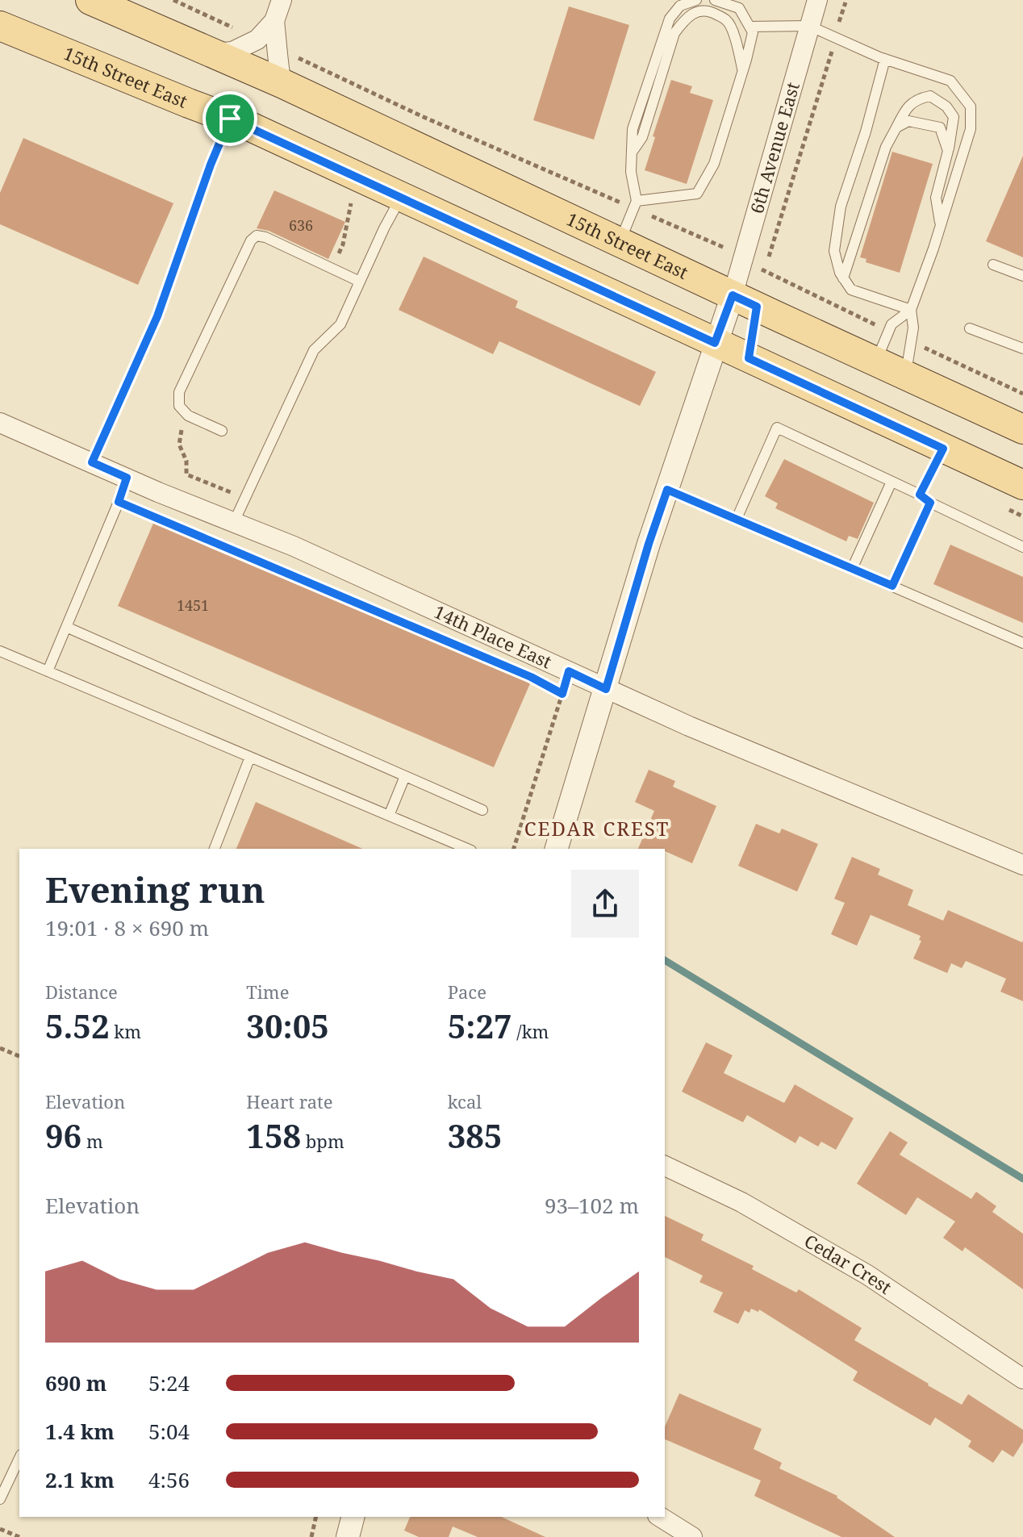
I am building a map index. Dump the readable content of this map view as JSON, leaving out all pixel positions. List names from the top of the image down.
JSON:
{
  "streets": {
    "main road": ["15th Street East"],
    "street": ["6th Avenue East", "14th Place East", "Cedar Crest"]
  },
  "crossings": [
    ["15th Street East", "6th Avenue East"]
  ],
  "districts": ["CEDAR CREST"],
  "house_numbers": ["636", "1451"],
  "page": {
    "heading": ["Evening run", "19:01 · 8 × 690 m"],
    "stats": [
      ["Distance", "5.52 km"],
      ["Time", "30:05"],
      ["Pace", "5:27 /km"],
      ["Elevation", "96 m"],
      ["Heart rate", "158 bpm"],
      ["kcal", "385"]
    ],
    "chart": ["Elevation", "93–102 m"],
    "list": [
      {
        "name": "690 m",
        "note": "5:24"
      },
      {
        "name": "1.4 km",
        "note": "5:04"
      },
      {
        "name": "2.1 km",
        "note": "4:56"
      }
    ]
  }
}
